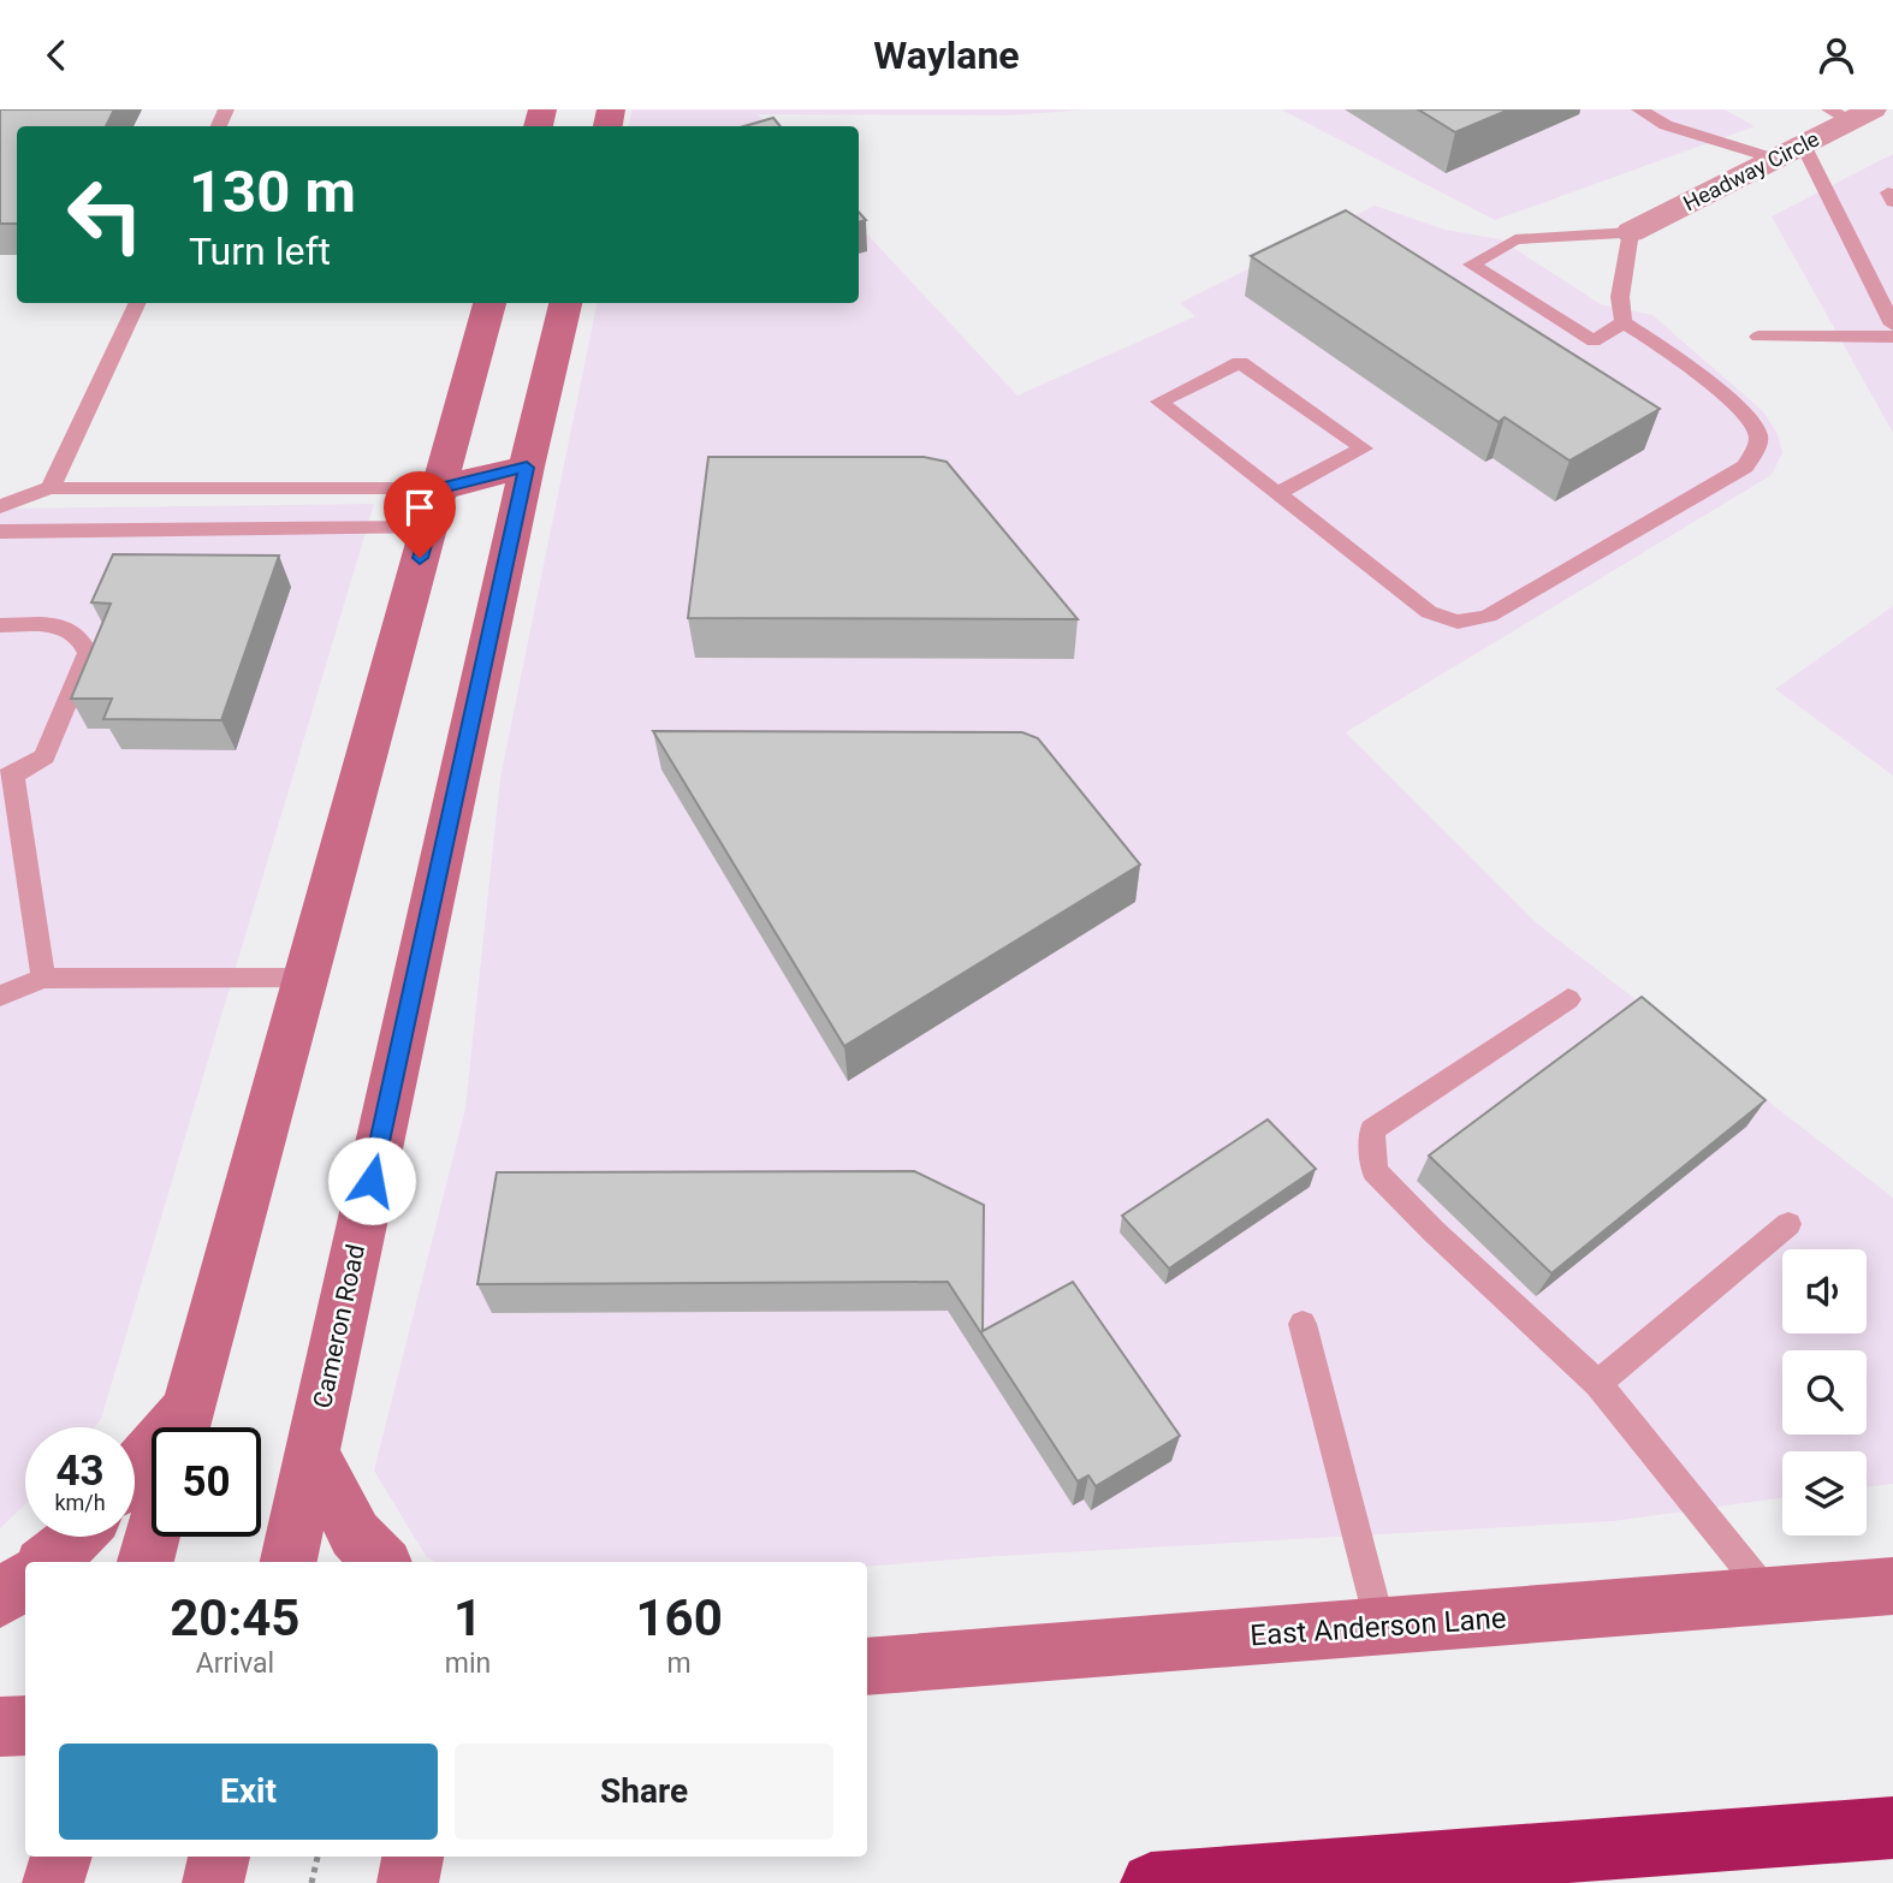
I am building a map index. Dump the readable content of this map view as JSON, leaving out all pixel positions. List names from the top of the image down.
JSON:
{
  "streets": {
    "main road": ["Cameron Road", "East Anderson Lane"],
    "street": ["Headway Circle"]
  },
  "page": {
    "header": "Waylane",
    "turn": ["130 m", "Turn left"],
    "speed": "43 km/h",
    "limit": "50",
    "eta": [
      "20:45",
      "Arrival",
      "1",
      "min",
      "160",
      "m"
    ],
    "buttons": ["Exit", "Share"]
  }
}
